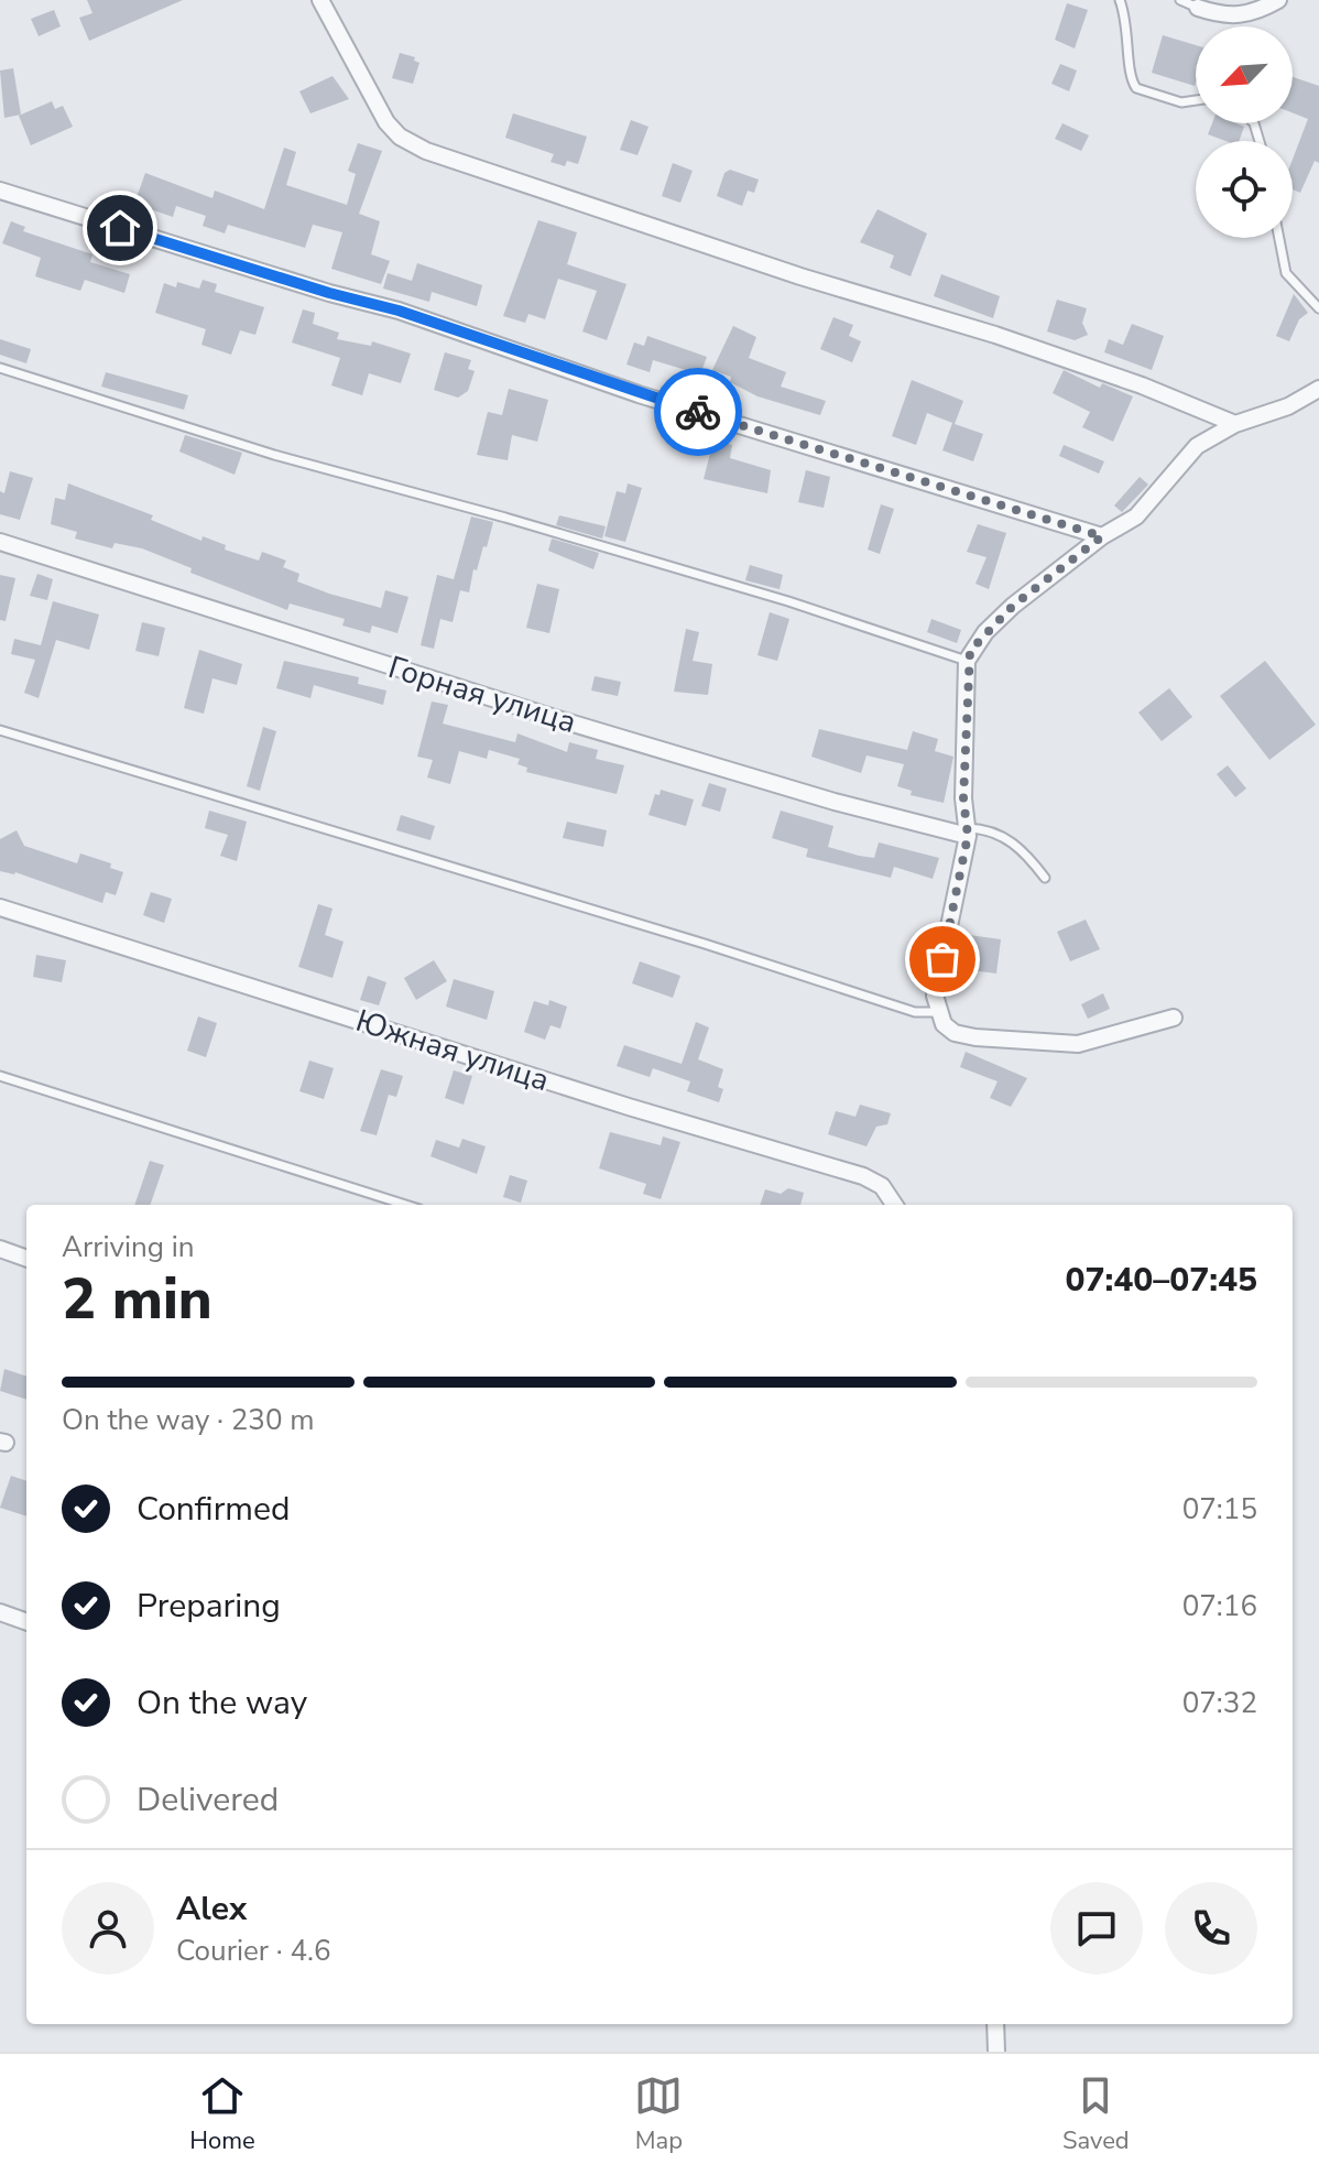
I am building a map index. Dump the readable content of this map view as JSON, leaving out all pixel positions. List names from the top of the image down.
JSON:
{
  "streets": {
    "street": ["Горная улица", "Южная улица"]
  },
  "north": "bottom left",
  "page": {
    "heading": ["2 min", "Arriving in", "07:40–07:45"],
    "panel": ["Alex", "Courier · 4.6"],
    "bar": "On the way · 230 m",
    "list": [
      ["Confirmed", "07:15"],
      ["Preparing", "07:16"],
      ["On the way", "07:32"],
      "Delivered"
    ],
    "tabs": ["Home", "Map", "Saved"]
  }
}
